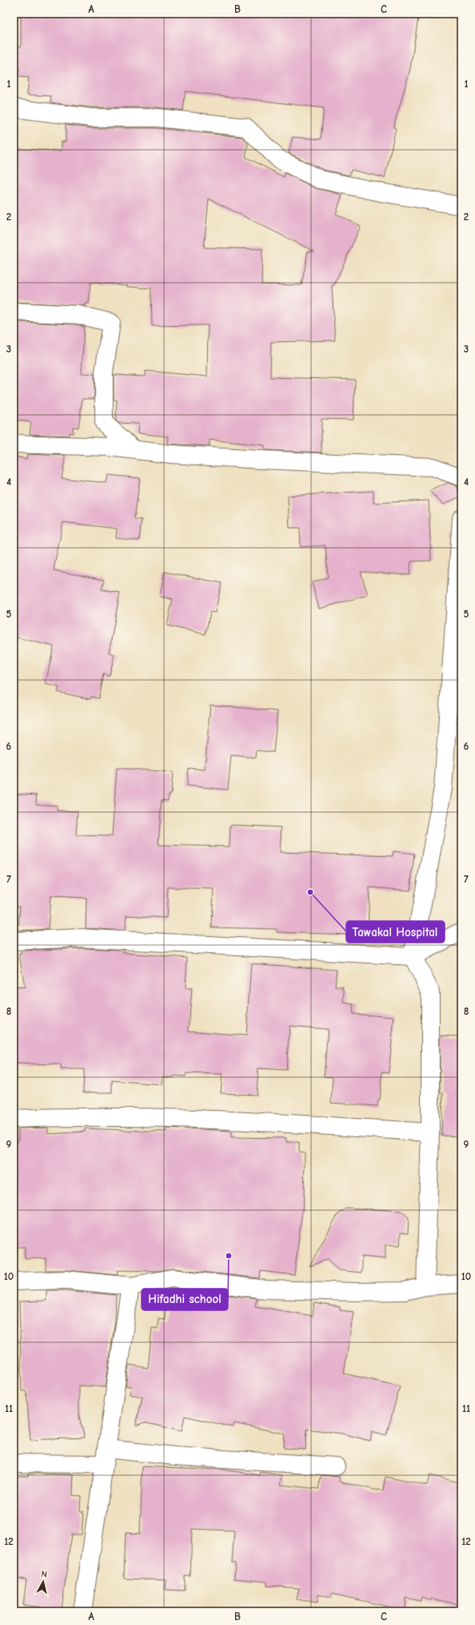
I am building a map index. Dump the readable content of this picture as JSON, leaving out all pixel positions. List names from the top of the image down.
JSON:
{
  "places": ["Tawakal Hospital", "Hifadhi school"],
  "north": "top",
  "grid": {
    "columns": ["A", "B", "C"],
    "rows": [
      "1",
      "2",
      "3",
      "4",
      "5",
      "6",
      "7",
      "8",
      "9",
      "10",
      "11",
      "12"
    ]
  }
}
